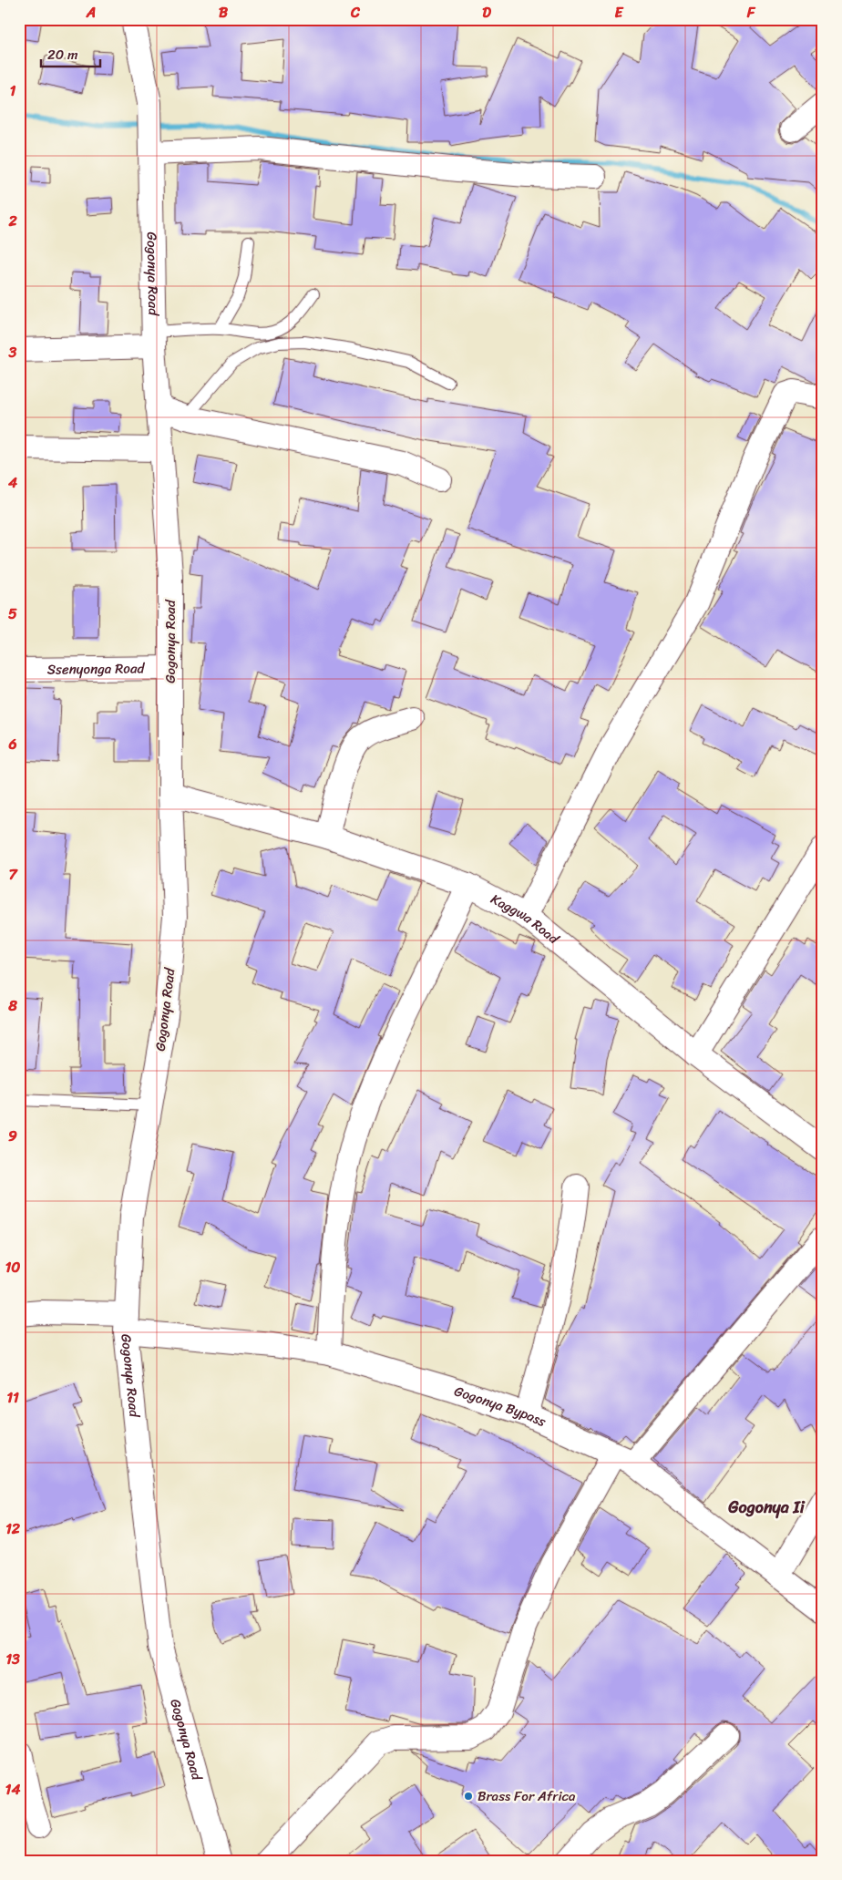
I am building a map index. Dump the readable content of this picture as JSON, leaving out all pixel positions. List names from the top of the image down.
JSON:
{
  "streets": {
    "street": [
      "Gogonya Road",
      "Ssenyonga Road",
      "Kaggwa Road",
      "Gogonya Bypass"
    ]
  },
  "crossings": [
    ["Gogonya Road", "Ssenyonga Road"],
    ["Gogonya Road", "Kaggwa Road"],
    ["Gogonya Road", "Gogonya Bypass"]
  ],
  "districts": ["Gogonya Ii"],
  "places": ["Brass For Africa"],
  "scale_bar": "20 m",
  "grid": {
    "columns": [
      "A",
      "B",
      "C",
      "D",
      "E",
      "F"
    ],
    "rows": [
      "1",
      "2",
      "3",
      "4",
      "5",
      "6",
      "7",
      "8",
      "9",
      "10",
      "11",
      "12",
      "13",
      "14"
    ]
  }
}
